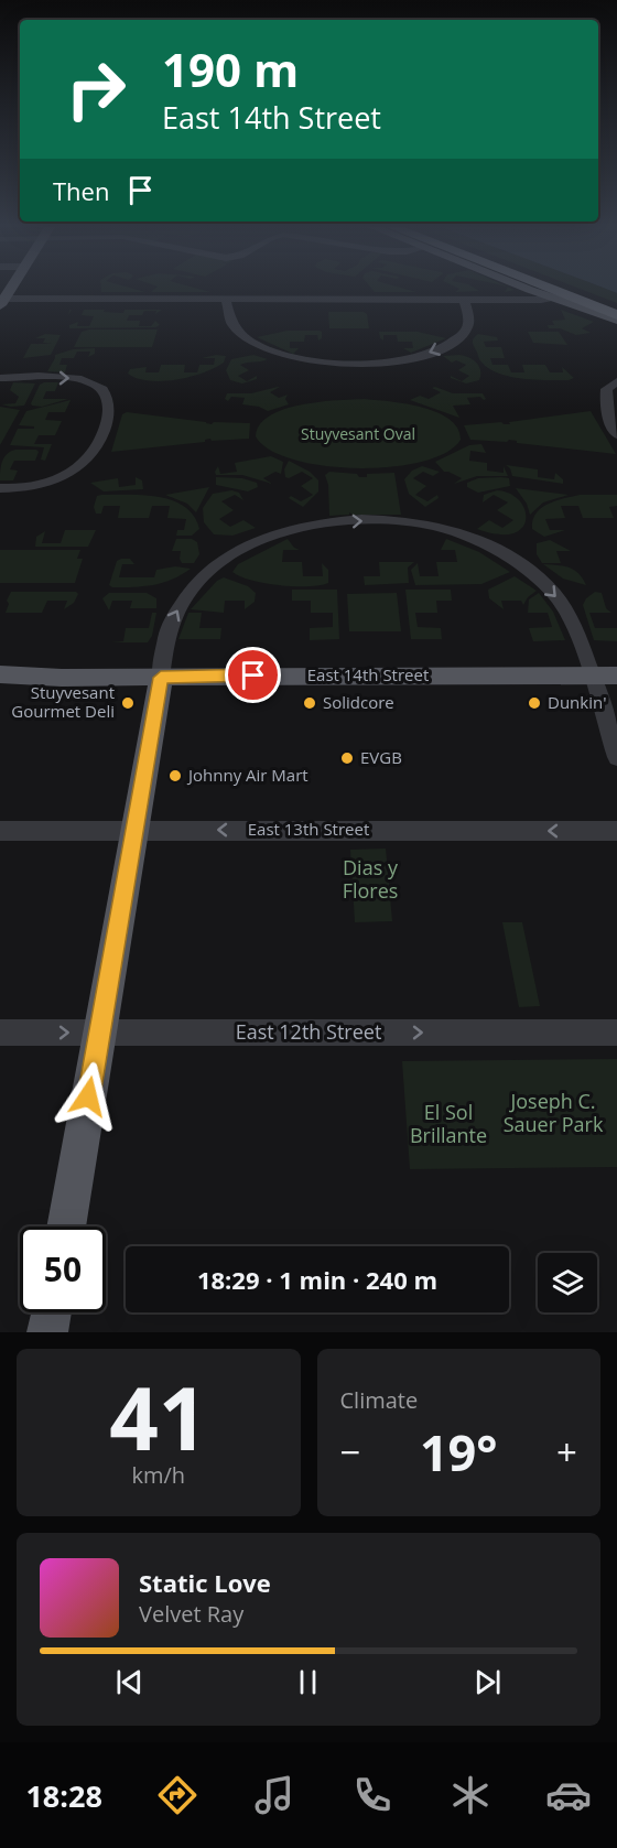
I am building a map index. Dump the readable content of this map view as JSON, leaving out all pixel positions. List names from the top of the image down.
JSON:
{
  "streets": {
    "main road": ["East 14th Street"],
    "street": ["East 13th Street", "East 12th Street"]
  },
  "one_way": ["East 13th Street", "East 12th Street"],
  "parks": [
    "Stuyvesant Oval",
    "Dias y Flores",
    "Joseph C. Sauer Park",
    "El Sol Brillante"
  ],
  "places": [
    "Stuyvesant Gourmet Deli",
    "Solidcore",
    "Dunkin'",
    "EVGB",
    "Johnny Air Mart"
  ],
  "page": {
    "turn": ["190 m", "East 14th Street"],
    "then": "Then",
    "limit": "50",
    "trip": "18:29 · 1 min · 240 m",
    "tile": [
      ["41", "km/h"],
      "Climate"
    ],
    "heat": ["−", "19°", "+"],
    "song": ["Static Love", "Velvet Ray"],
    "tabs": "18:28"
  }
}
